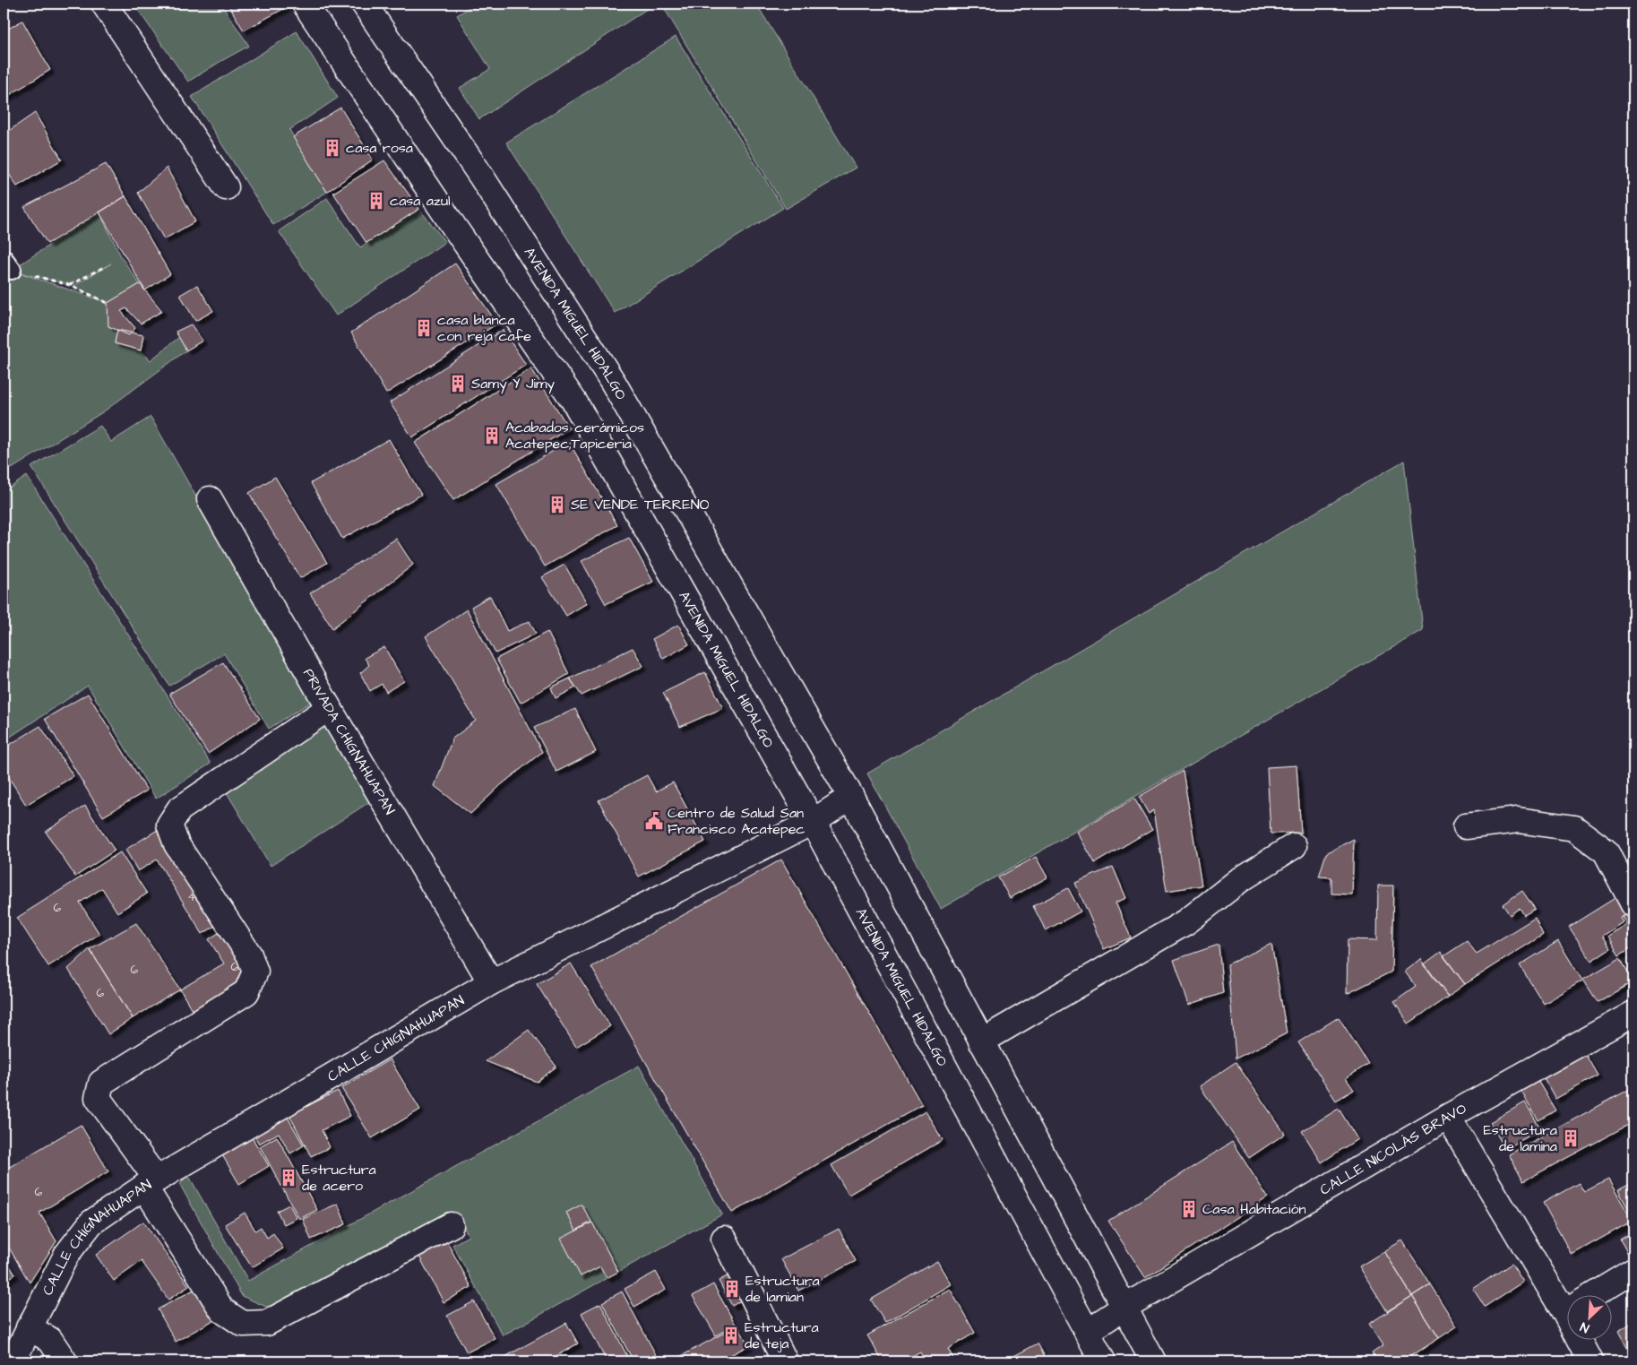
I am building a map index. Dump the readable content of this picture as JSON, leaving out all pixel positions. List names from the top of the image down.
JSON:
{
  "streets": {
    "street": [
      "AVENIDA MIGUEL HIDALGO",
      "PRIVADA CHIGNAHUAPAN",
      "CALLE CHIGNAHUAPAN",
      "CALLE NICOLÁS BRAVO"
    ]
  },
  "crossings": [
    ["AVENIDA MIGUEL HIDALGO", "CALLE CHIGNAHUAPAN"],
    ["AVENIDA MIGUEL HIDALGO", "CALLE NICOLÁS BRAVO"],
    ["PRIVADA CHIGNAHUAPAN", "CALLE CHIGNAHUAPAN"]
  ],
  "places": {
    "building": [
      "casa rosa",
      "casa azul",
      "casa blanca con reja cafe",
      "Samy Y Jimy",
      "Acabados cerámicos Acatepec;Tapiceria",
      "SE VENDE TERRENO",
      "Estructura de lamina",
      "Estructura de acero",
      "Casa Habitación",
      "Estructura de lamian",
      "Estructura de teja"
    ],
    "public building": ["Centro de Salud San Francisco Acatepec"]
  },
  "house_numbers": [
    "4",
    "6",
    "6",
    "6",
    "6",
    "6"
  ],
  "north": "bottom left"
}
